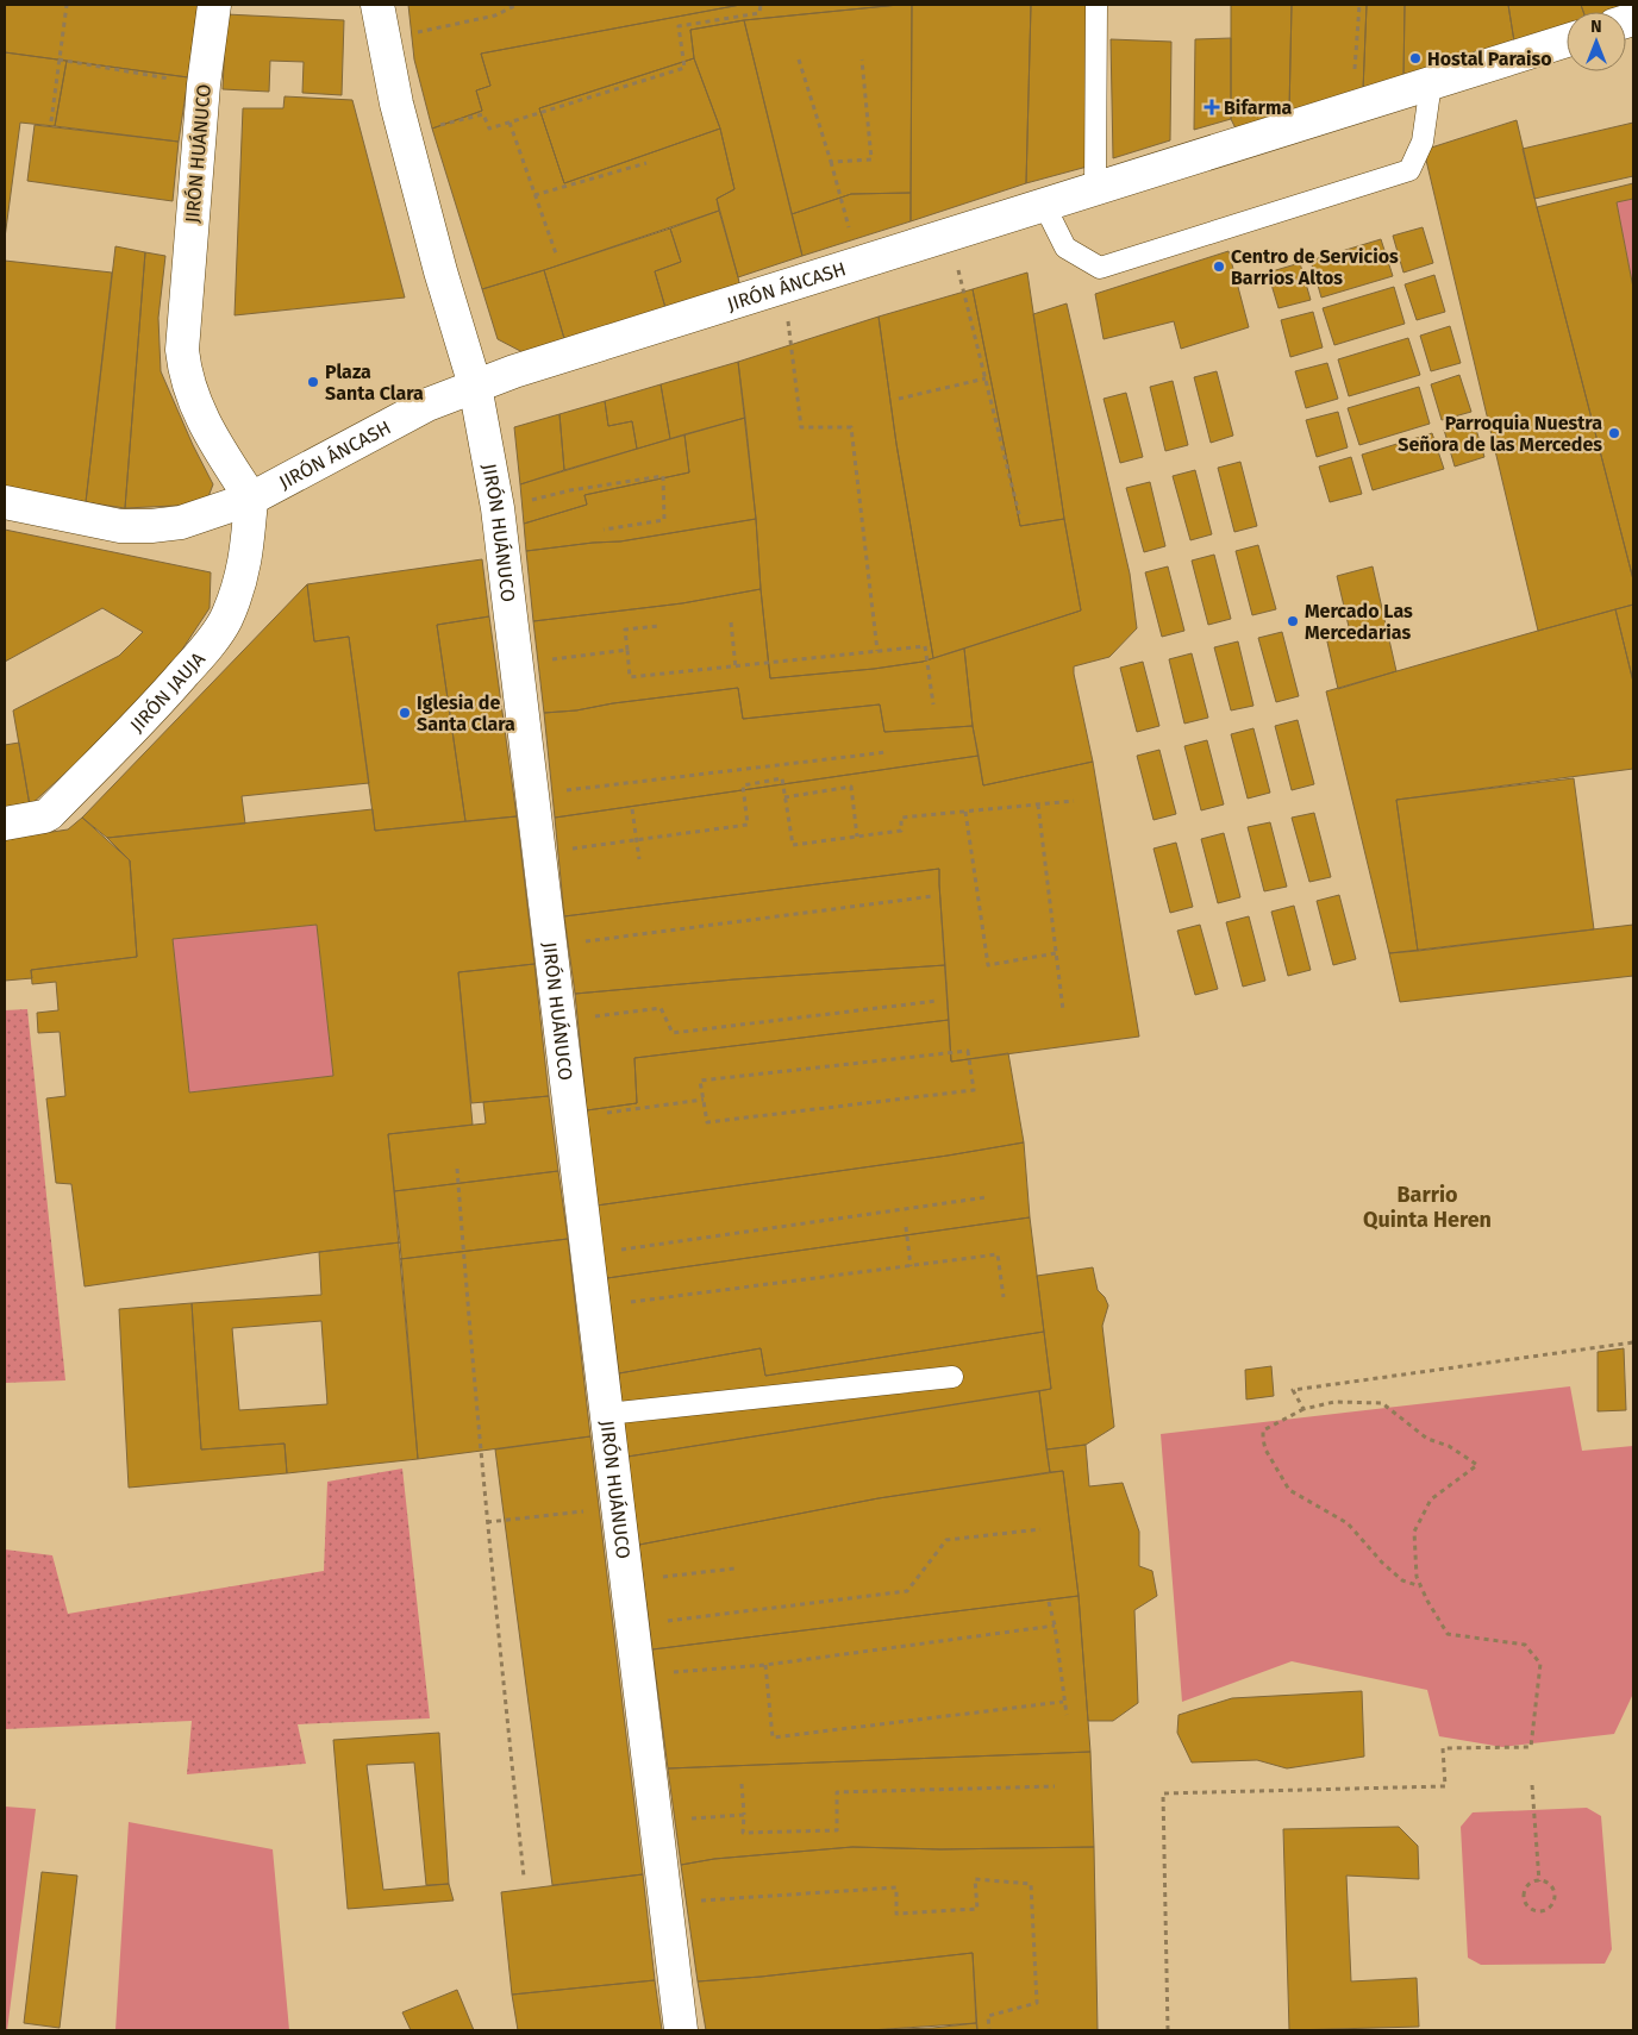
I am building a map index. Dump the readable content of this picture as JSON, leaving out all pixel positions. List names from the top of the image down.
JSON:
{
  "streets": {
    "street": ["JIRÓN HUÁNUCO", "JIRÓN ÁNCASH", "JIRÓN JAUJA"]
  },
  "crossings": [
    ["JIRÓN HUÁNUCO", "JIRÓN ÁNCASH"],
    ["JIRÓN HUÁNUCO", "JIRÓN JAUJA"],
    ["JIRÓN ÁNCASH", "JIRÓN JAUJA"]
  ],
  "districts": ["Barrio Quinta Heren"],
  "places": {
    "other": [
      "Hostal Paraiso",
      "Centro de Servicios Barrios Altos",
      "Plaza Santa Clara",
      "Parroquia Nuestra Señora de las Mercedes",
      "Mercado Las Mercedarias",
      "Iglesia de Santa Clara"
    ],
    "health": ["Bifarma"]
  },
  "north": "top"
}
